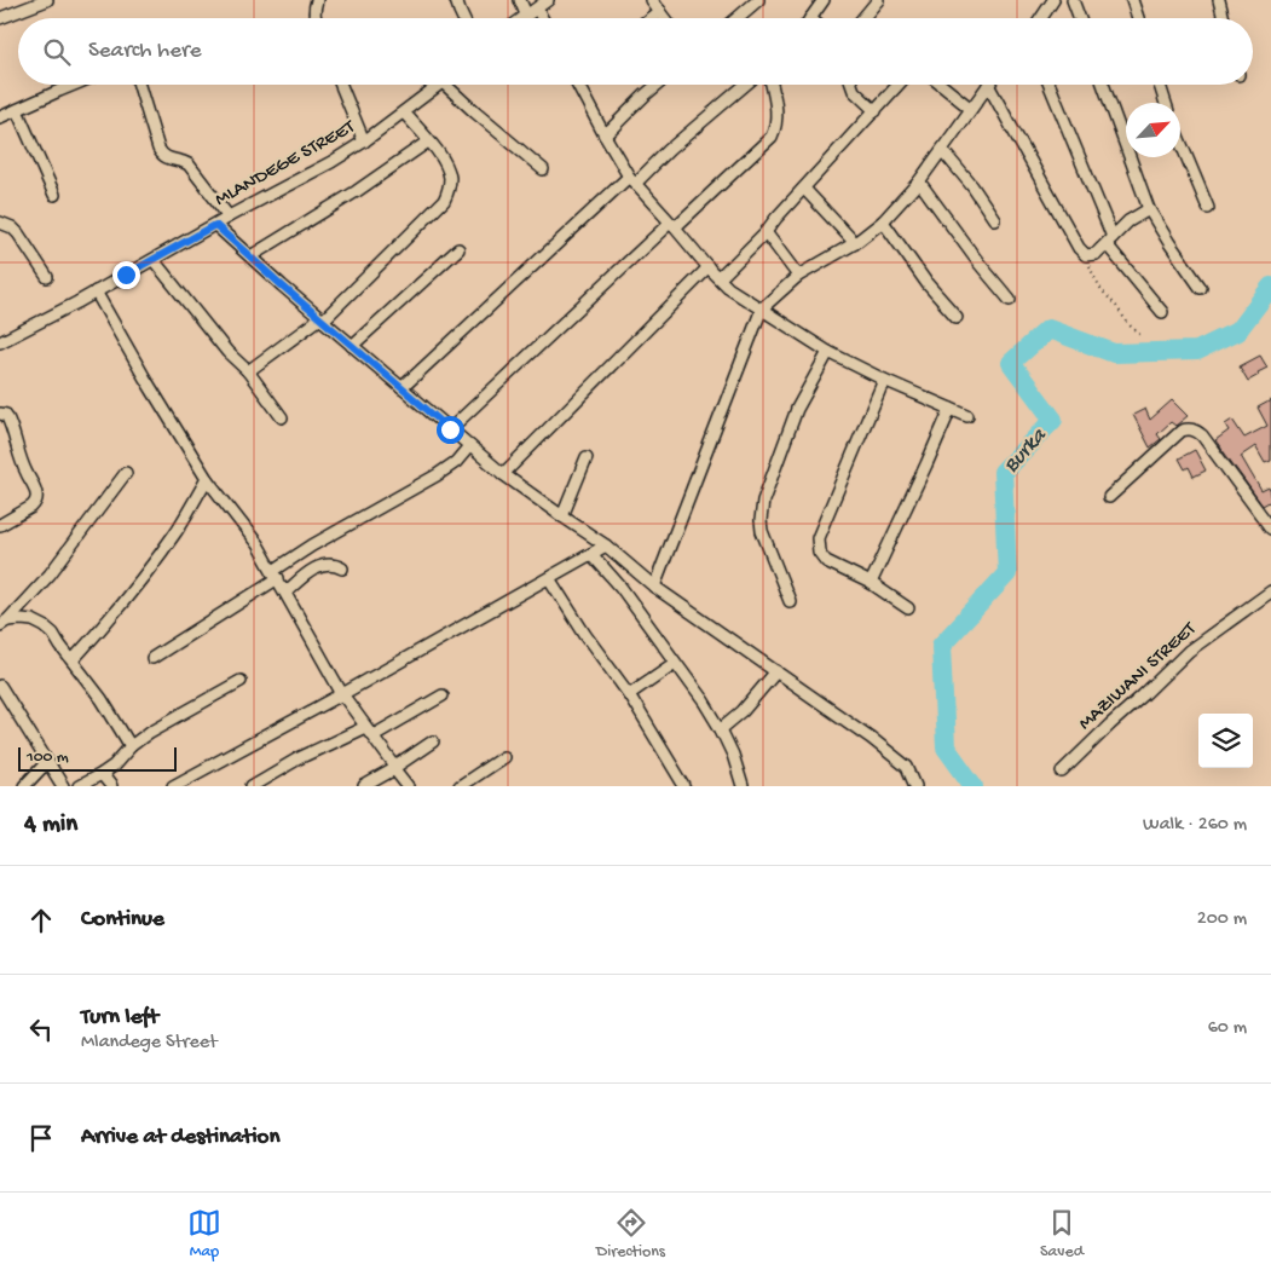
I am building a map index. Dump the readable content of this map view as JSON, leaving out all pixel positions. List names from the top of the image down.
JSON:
{
  "streets": {
    "street": ["MLANDEGE STREET", "MAZIWANI STREET"]
  },
  "water": ["Burka"],
  "scale_bar": "100 m",
  "north": "top right",
  "page": {
    "search": "Search here",
    "scale": "100 m",
    "heading": ["4 min", "Walk · 260 m"],
    "list": [
      ["Continue", "200 m"],
      ["Turn left", "Mlandege Street", "60 m"],
      "Arrive at destination"
    ],
    "nav": ["Map", "Directions", "Saved"]
  }
}
